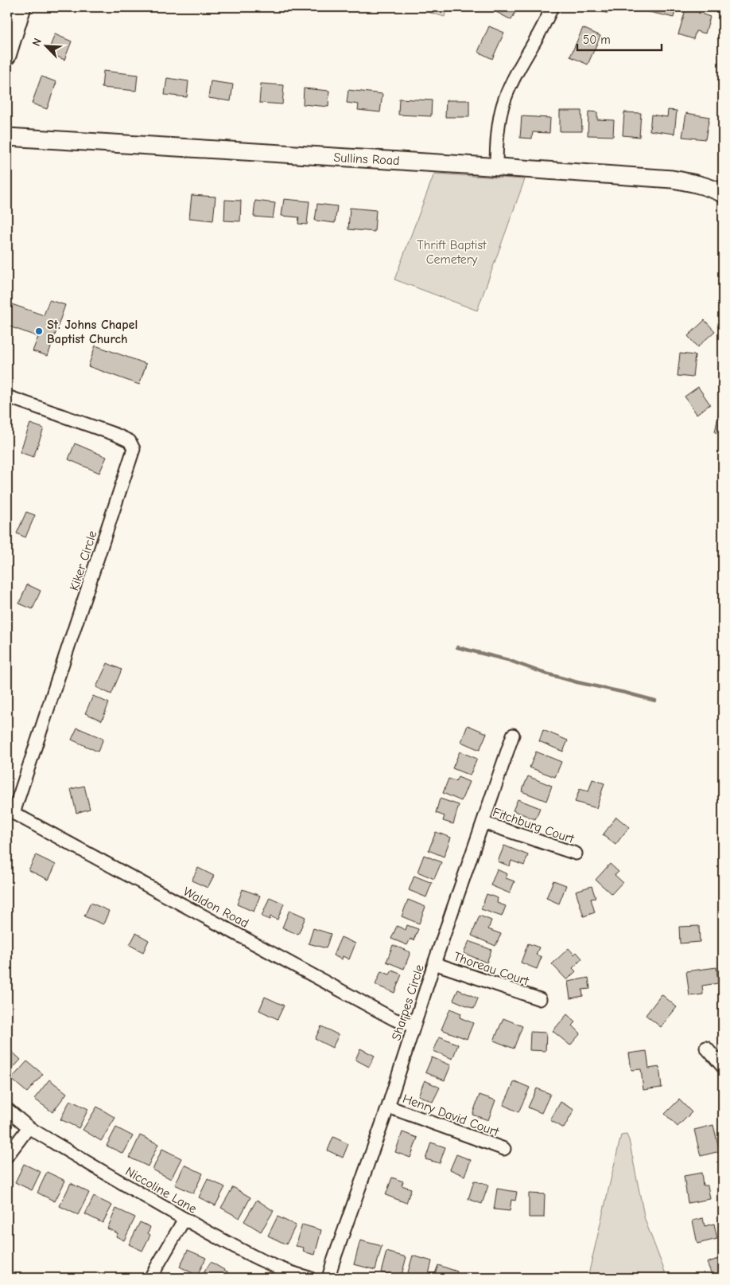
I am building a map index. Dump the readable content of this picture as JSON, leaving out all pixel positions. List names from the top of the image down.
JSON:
{
  "streets": {
    "street": [
      "Sullins Road",
      "Kiker Circle",
      "Fitchburg Court",
      "Waldon Road",
      "Thoreau Court",
      "Sharpes Circle",
      "Henry David Court",
      "Niccoline Lane"
    ]
  },
  "crossings": [
    ["Kiker Circle", "Waldon Road"],
    ["Fitchburg Court", "Sharpes Circle"],
    ["Waldon Road", "Sharpes Circle"],
    ["Thoreau Court", "Sharpes Circle"],
    ["Sharpes Circle", "Henry David Court"]
  ],
  "parks": ["Thrift Baptist Cemetery"],
  "places": ["St. Johns Chapel Baptist Church"],
  "scale_bar": "50 m",
  "north": "top left"
}
